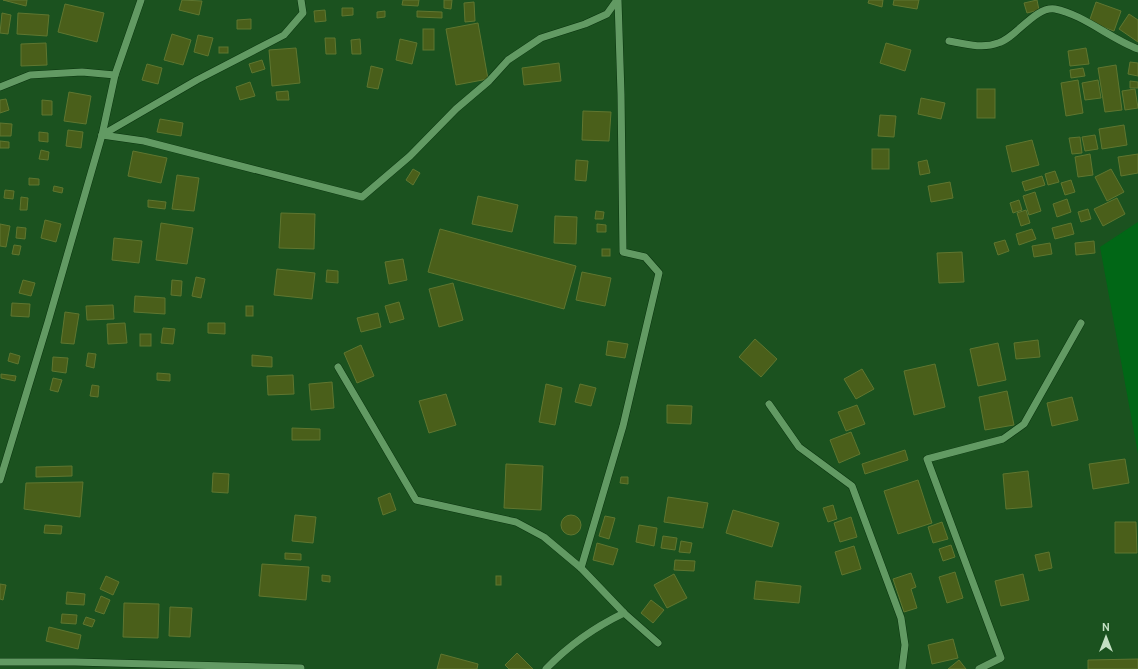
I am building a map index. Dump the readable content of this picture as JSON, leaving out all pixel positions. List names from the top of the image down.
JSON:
{
  "north": "top"
}
